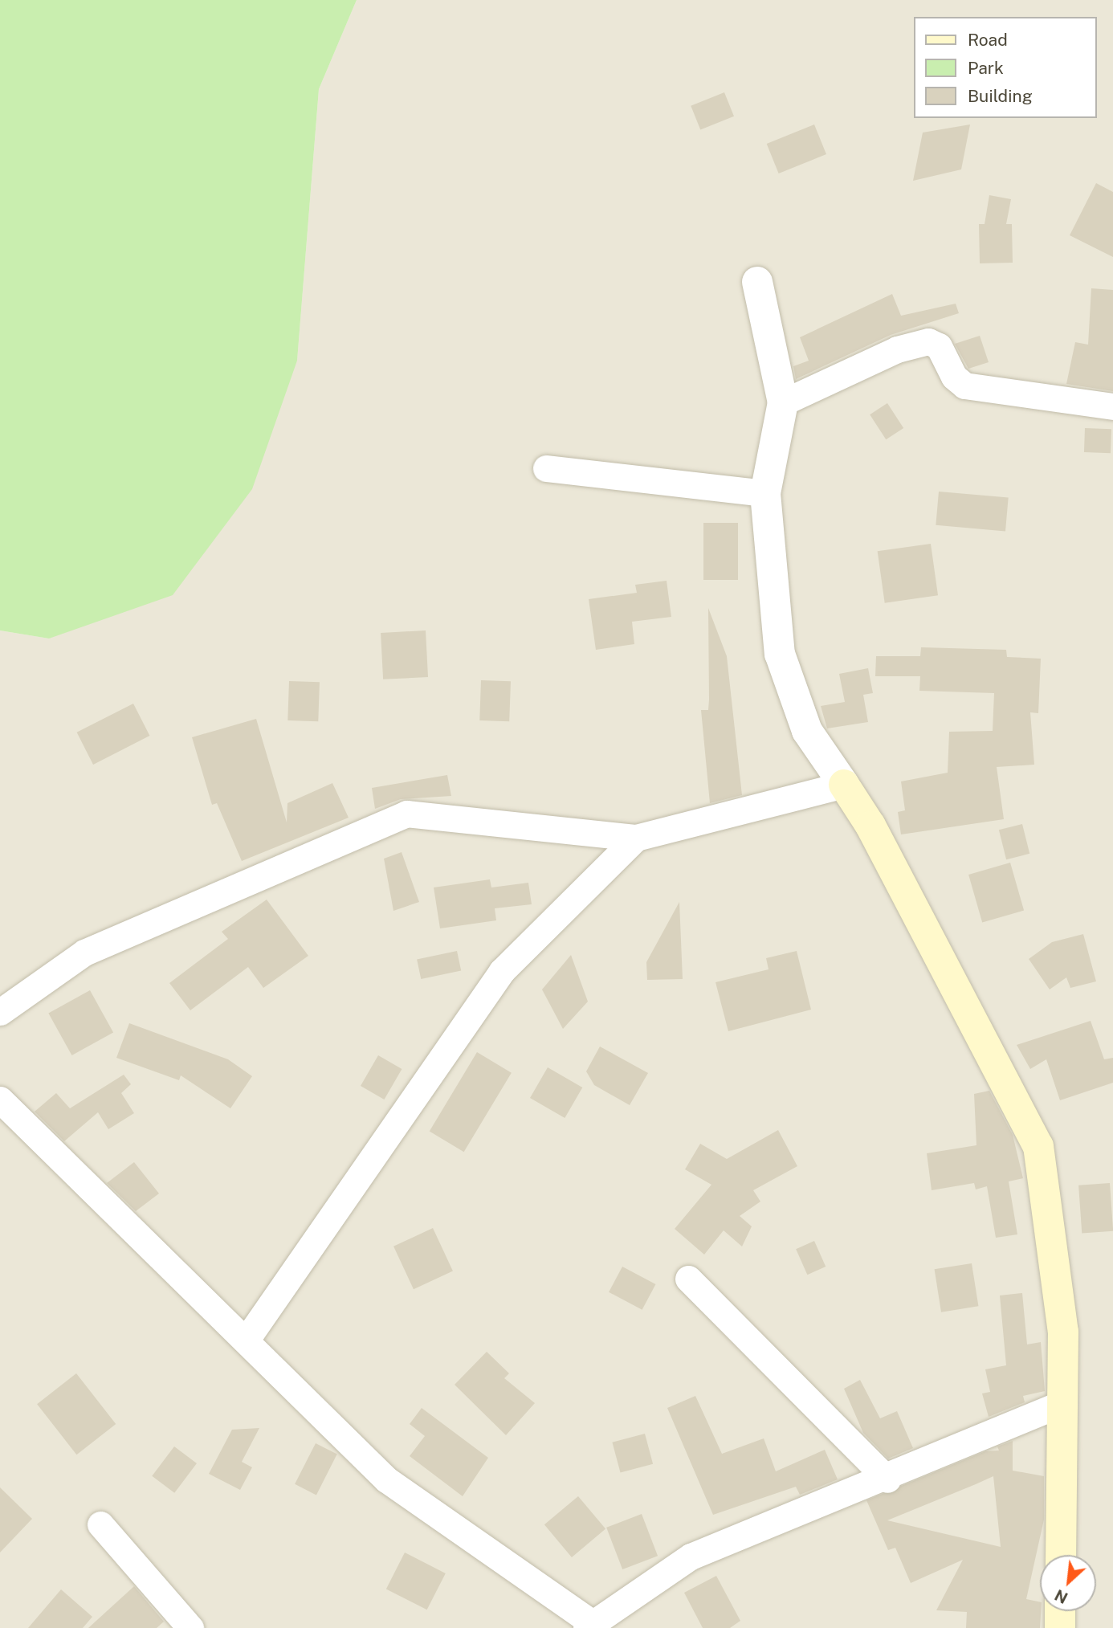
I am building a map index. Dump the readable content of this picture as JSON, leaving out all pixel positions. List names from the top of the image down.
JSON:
{
  "legend": ["Road", "Park", "Building"],
  "north": "bottom left"
}
